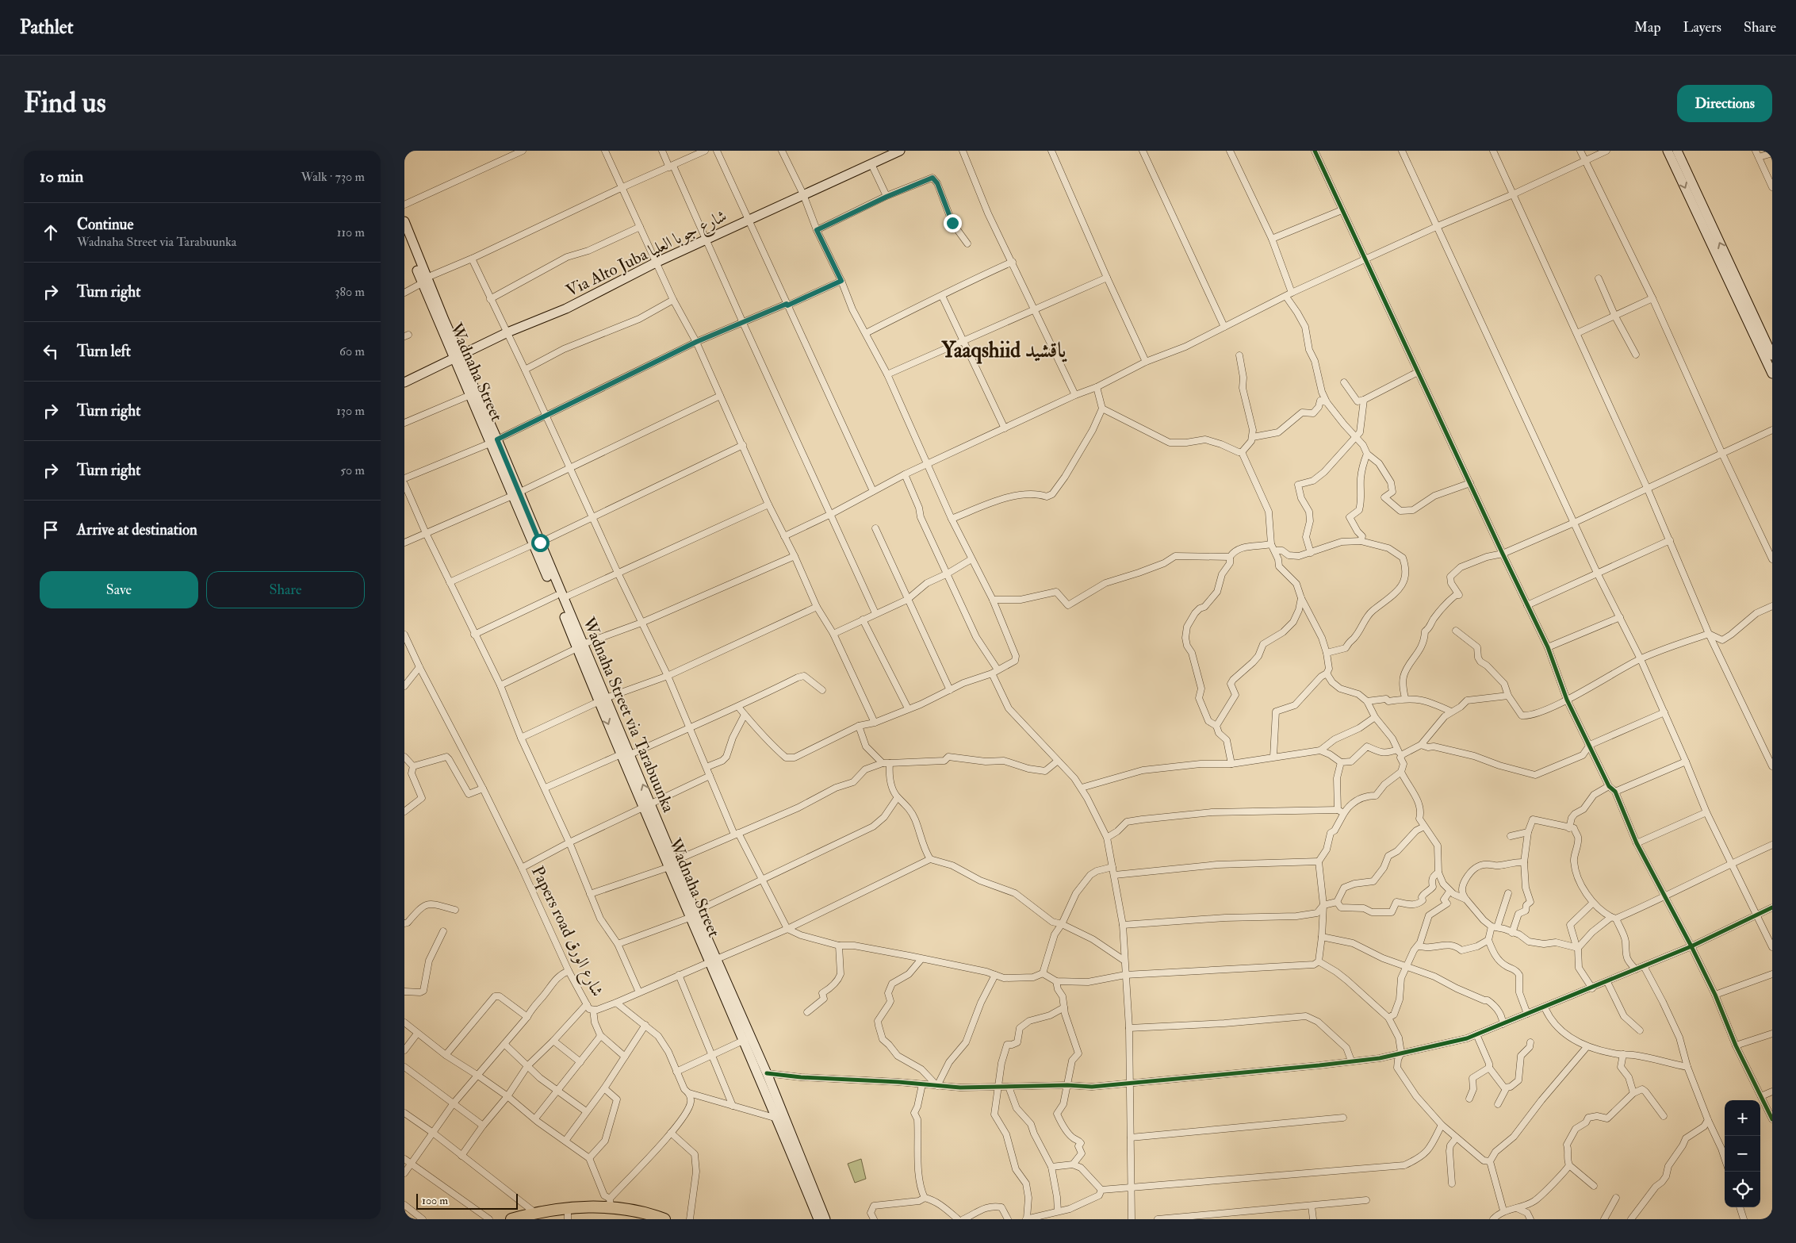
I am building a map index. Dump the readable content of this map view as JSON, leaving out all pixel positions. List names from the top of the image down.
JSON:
{
  "streets": {
    "main road": ["Via Alto Juba شارع جوبا العليا", "Wadnaha Street"],
    "street": ["Papers road شارع الورق"]
  },
  "crossings": [
    ["Via Alto Juba شارع جوبا العليا", "Wadnaha Street"],
    ["Wadnaha Street", "Papers road شارع الورق"]
  ],
  "districts": ["Yaaqshiid ياقشيد"],
  "scale_bar": "100 m",
  "page": {
    "header": "Pathlet",
    "nav": ["Map", "Layers", "Share"],
    "buttons": [
      "Directions",
      ["Save", "Share"]
    ],
    "title": "Find us",
    "heading": ["10 min", "Walk · 730 m"],
    "list": [
      ["Continue", "Wadnaha Street via Tarabuunka", "110 m"],
      ["Turn right", "380 m"],
      ["Turn left", "60 m"],
      ["Turn right", "130 m"],
      ["Turn right", "50 m"],
      "Arrive at destination"
    ],
    "map_buttons": ["+", "−"],
    "scale": "100 m"
  }
}
